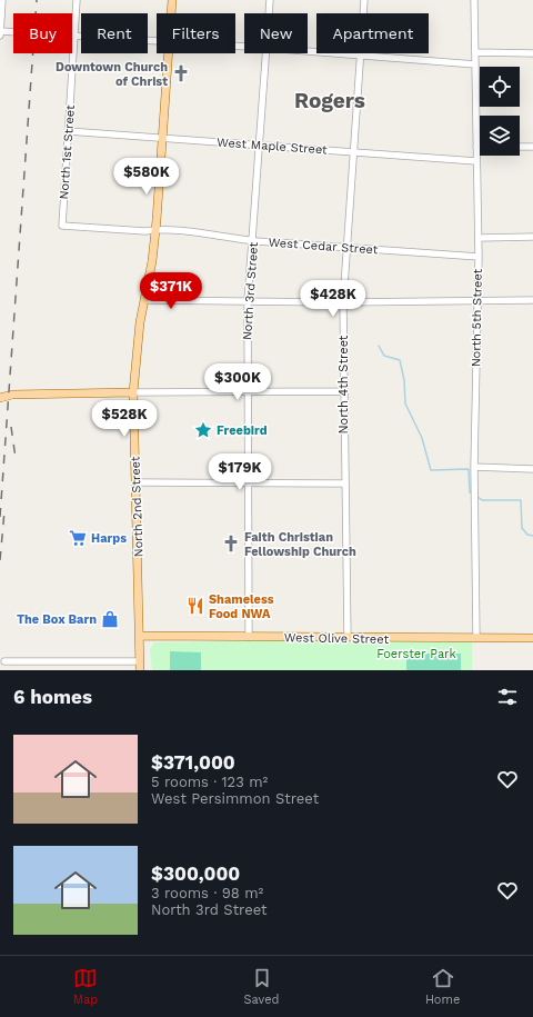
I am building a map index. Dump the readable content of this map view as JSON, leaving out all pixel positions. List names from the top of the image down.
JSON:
{
  "streets": {
    "main road": ["North 2nd Street", "West Olive Street"],
    "street": [
      "West Maple Street",
      "North 1st Street",
      "West Cedar Street",
      "North 3rd Street",
      "North 5th Street",
      "North 4th Street"
    ]
  },
  "crossings": [
    ["West Maple Street", "North 1st Street"],
    ["West Maple Street", "North 3rd Street"],
    ["West Maple Street", "North 5th Street"],
    ["West Maple Street", "North 4th Street"],
    ["West Maple Street", "North 2nd Street"],
    ["North 1st Street", "West Cedar Street"],
    ["West Cedar Street", "North 3rd Street"],
    ["West Cedar Street", "North 5th Street"],
    ["West Cedar Street", "North 4th Street"],
    ["West Cedar Street", "North 2nd Street"],
    ["North 3rd Street", "West Olive Street"],
    ["North 5th Street", "West Olive Street"],
    ["North 4th Street", "West Olive Street"],
    ["North 2nd Street", "West Olive Street"]
  ],
  "districts": ["Rogers"],
  "parks": ["Foerster Park"],
  "places": {
    "church": ["Downtown Church of Christ", "Faith Christian Fellowship Church"],
    "place": ["Freebird"],
    "supermarket": ["Harps"],
    "restaurant": ["Shameless Food NWA"],
    "shop": ["The Box Barn"]
  },
  "page": {
    "chip": [
      "Buy",
      "Rent",
      "Filters",
      "New",
      "Apartment"
    ],
    "price": [
      "$580K",
      "$371K",
      "$428K",
      "$300K",
      "$528K",
      "$179K"
    ],
    "heading": "6 homes",
    "list": [
      {
        "name": "$371,000",
        "note": "5 rooms · 123 m² · West Persimmon Street"
      },
      {
        "name": "$300,000",
        "note": "3 rooms · 98 m² · North 3rd Street"
      }
    ],
    "tabs": ["Map", "Saved", "Home"]
  }
}
